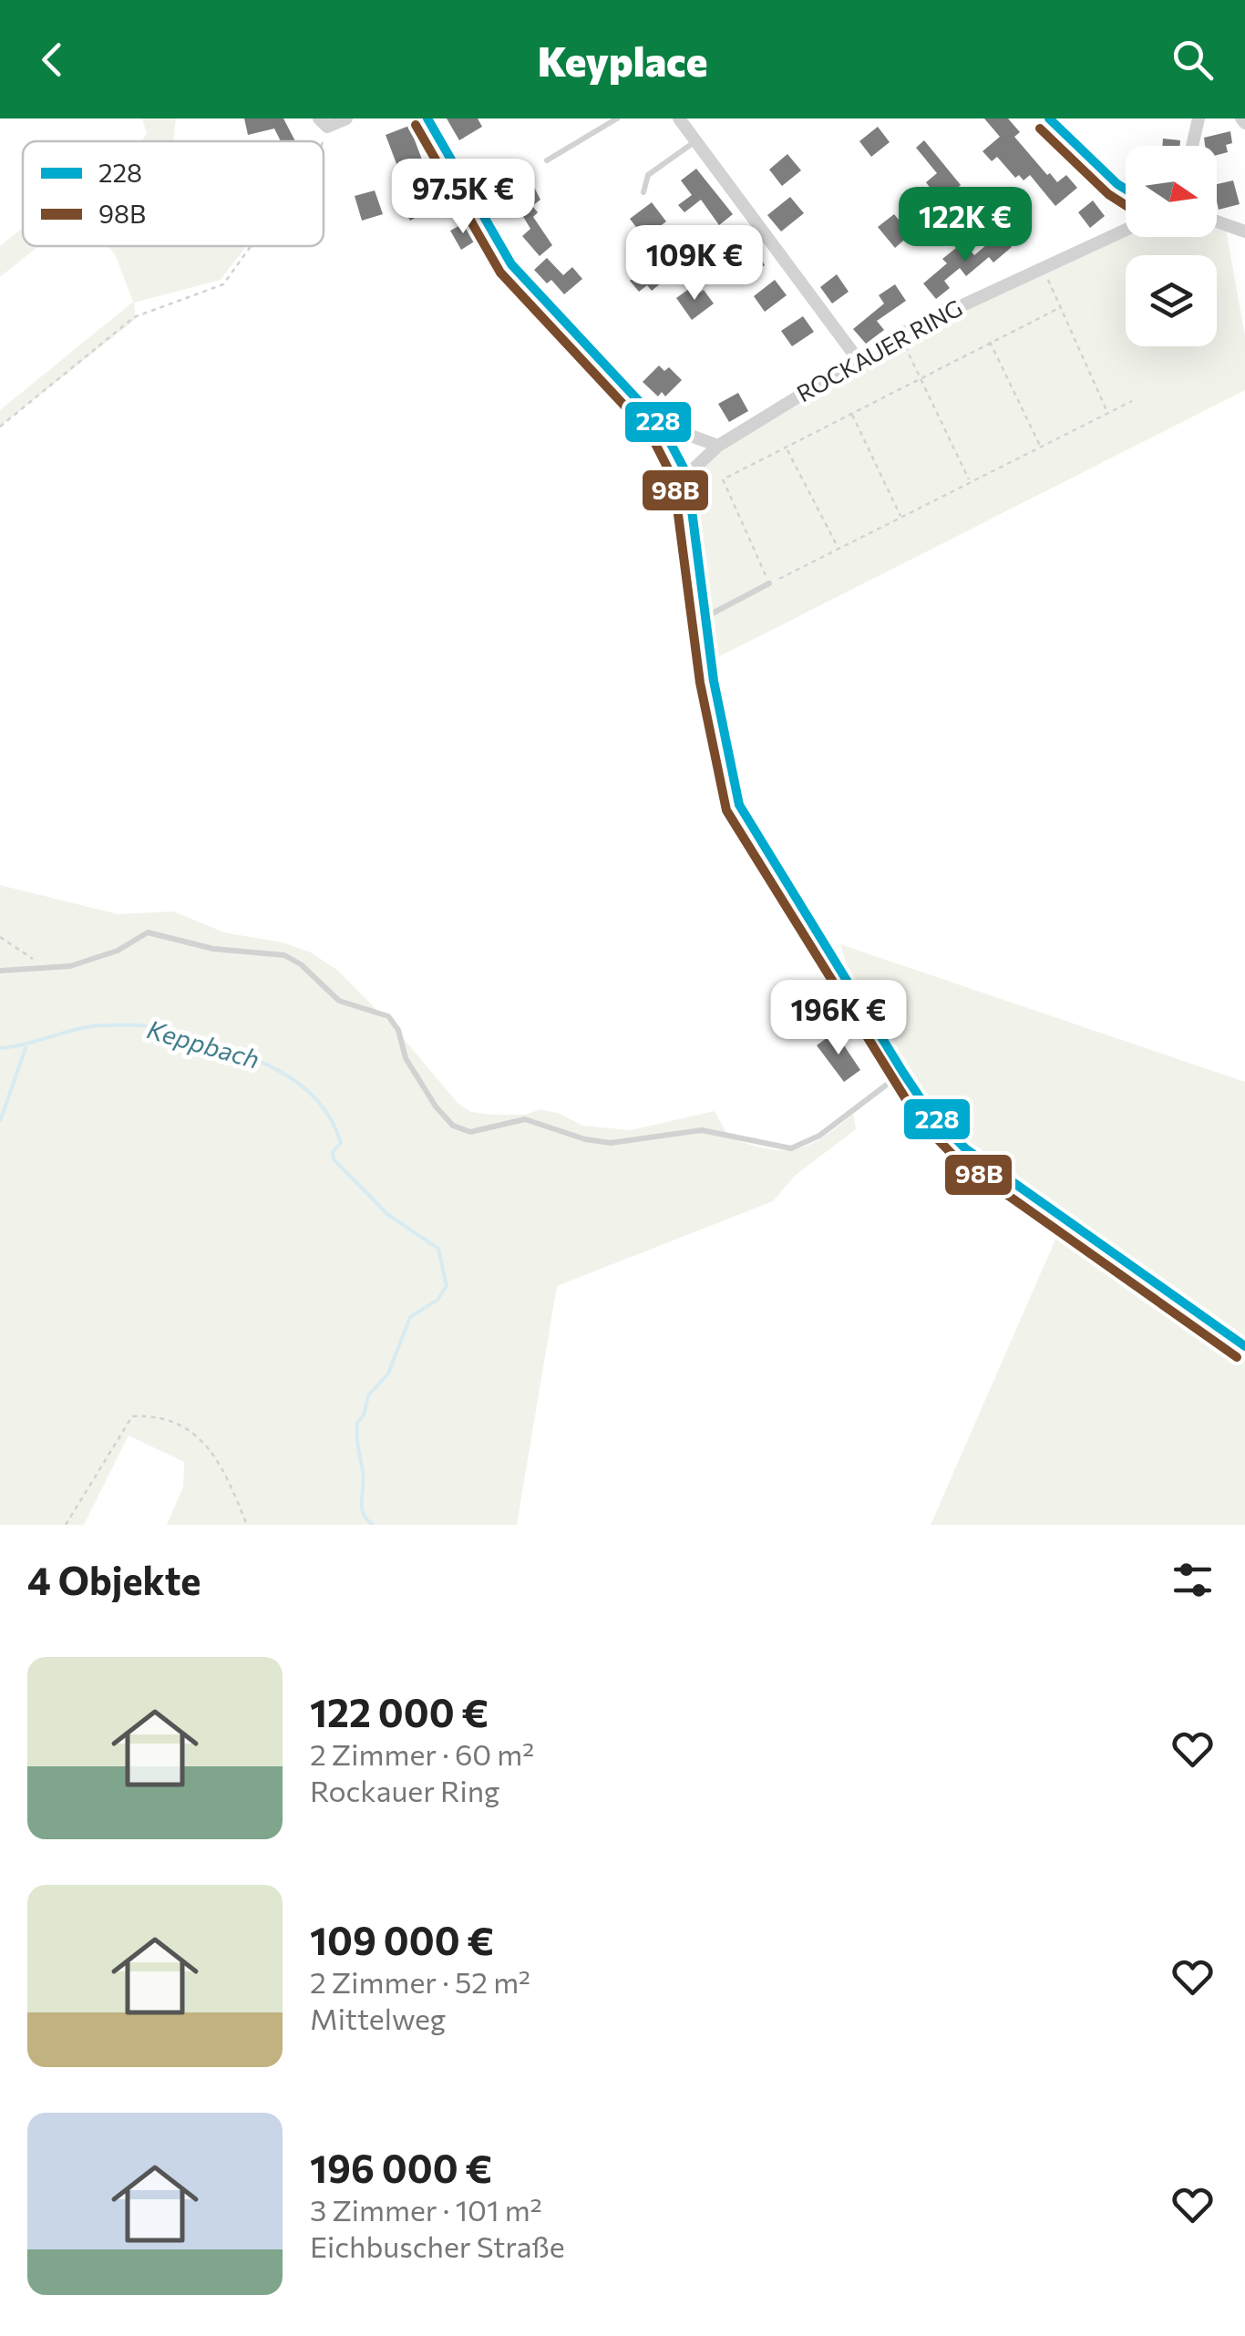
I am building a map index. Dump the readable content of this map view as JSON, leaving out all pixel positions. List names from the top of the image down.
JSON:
{
  "streets": {
    "street": ["ROCKAUER RING"]
  },
  "water": ["Keppbach"],
  "lines": ["transit line 228", "transit line 98B"],
  "legend": ["228", "98B"],
  "north": "right",
  "page": {
    "header": "Keyplace",
    "price": [
      "97.5K €",
      "122K €",
      "109K €",
      "196K €"
    ],
    "heading": "4 Objekte",
    "list": [
      {
        "name": "122 000 €",
        "note": "2 Zimmer · 60 m² · Rockauer Ring"
      },
      {
        "name": "109 000 €",
        "note": "2 Zimmer · 52 m² · Mittelweg"
      },
      {
        "name": "196 000 €",
        "note": "3 Zimmer · 101 m² · Eichbuscher Straße"
      }
    ]
  }
}
